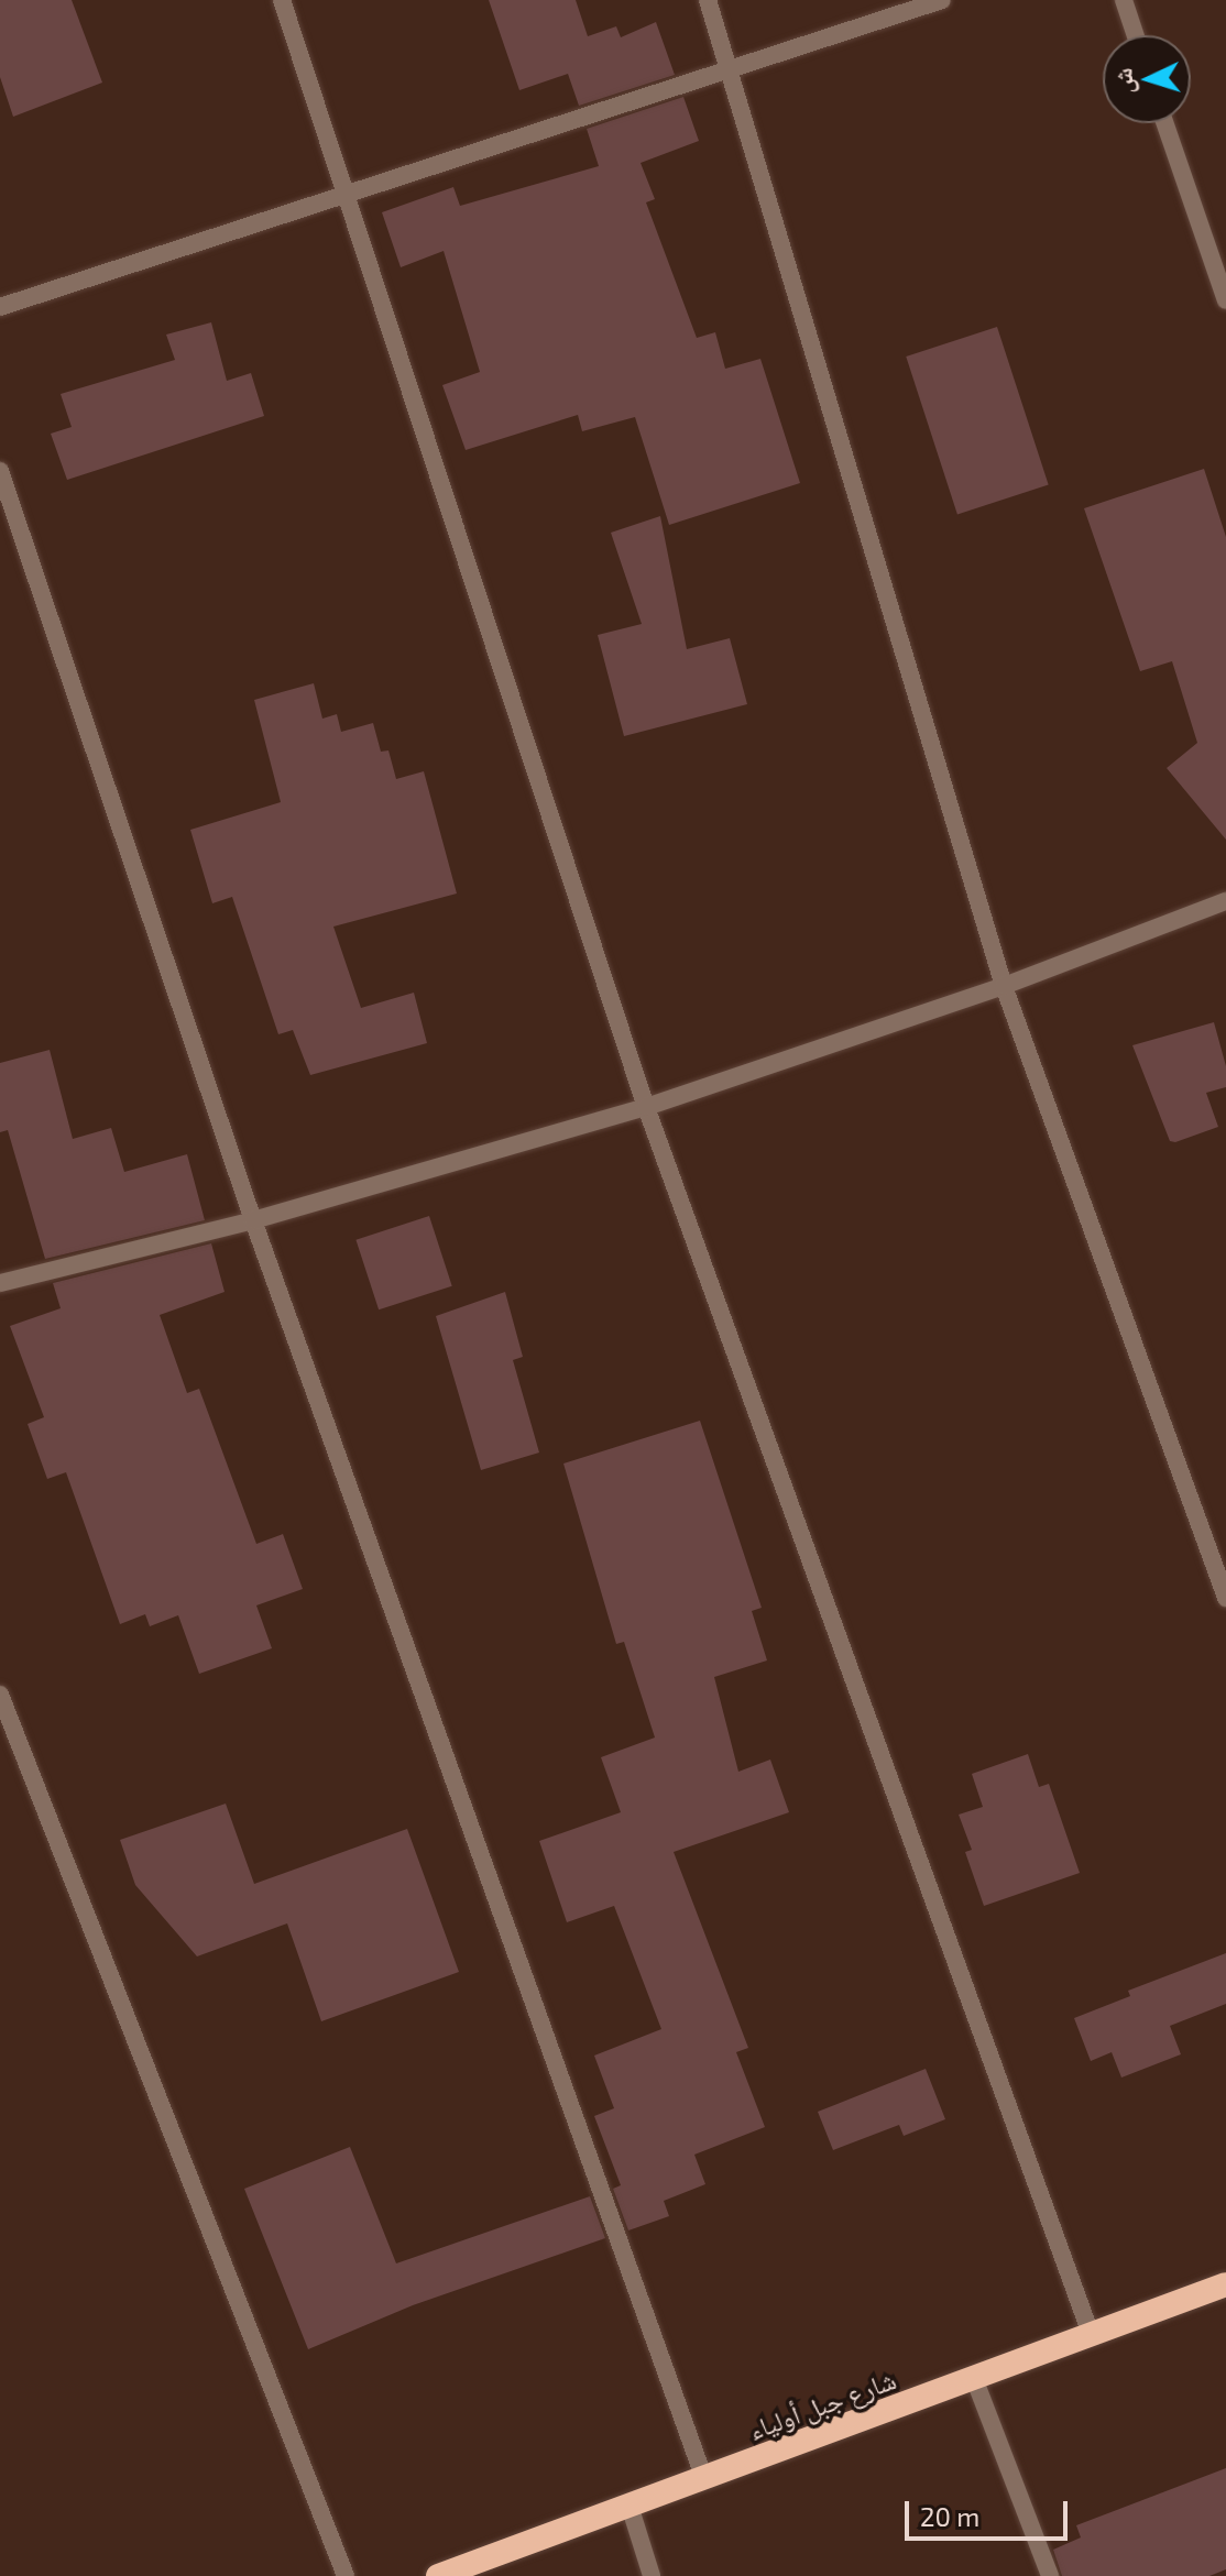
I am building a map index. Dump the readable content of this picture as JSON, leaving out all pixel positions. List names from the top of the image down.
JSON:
{
  "streets": {
    "highway": ["شارع جبل أولياء"]
  },
  "scale_bar": "20 m",
  "north": "left"
}
